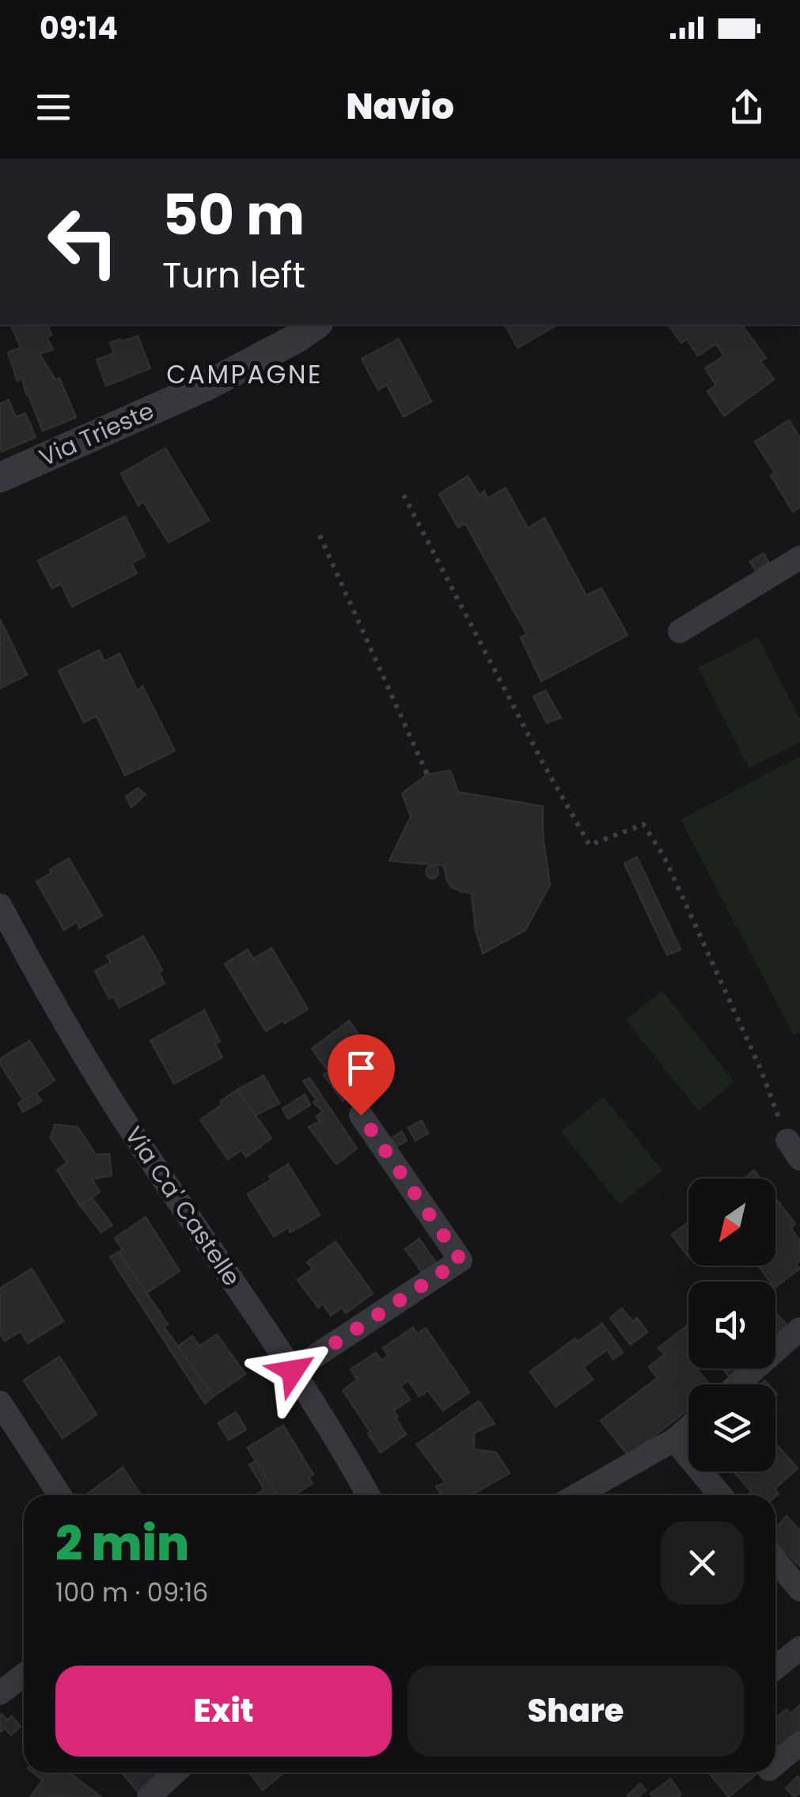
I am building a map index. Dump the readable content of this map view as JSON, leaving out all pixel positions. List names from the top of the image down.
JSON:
{
  "streets": {
    "street": ["Via Trieste", "Via Ca' Castelle"]
  },
  "districts": ["CAMPAGNE"],
  "north": "bottom left",
  "page": {
    "status": "09:14",
    "header": "Navio",
    "turn": ["50 m", "Turn left"],
    "heading": ["2 min", "100 m · 09:16"],
    "buttons": ["Exit", "Share"]
  }
}
